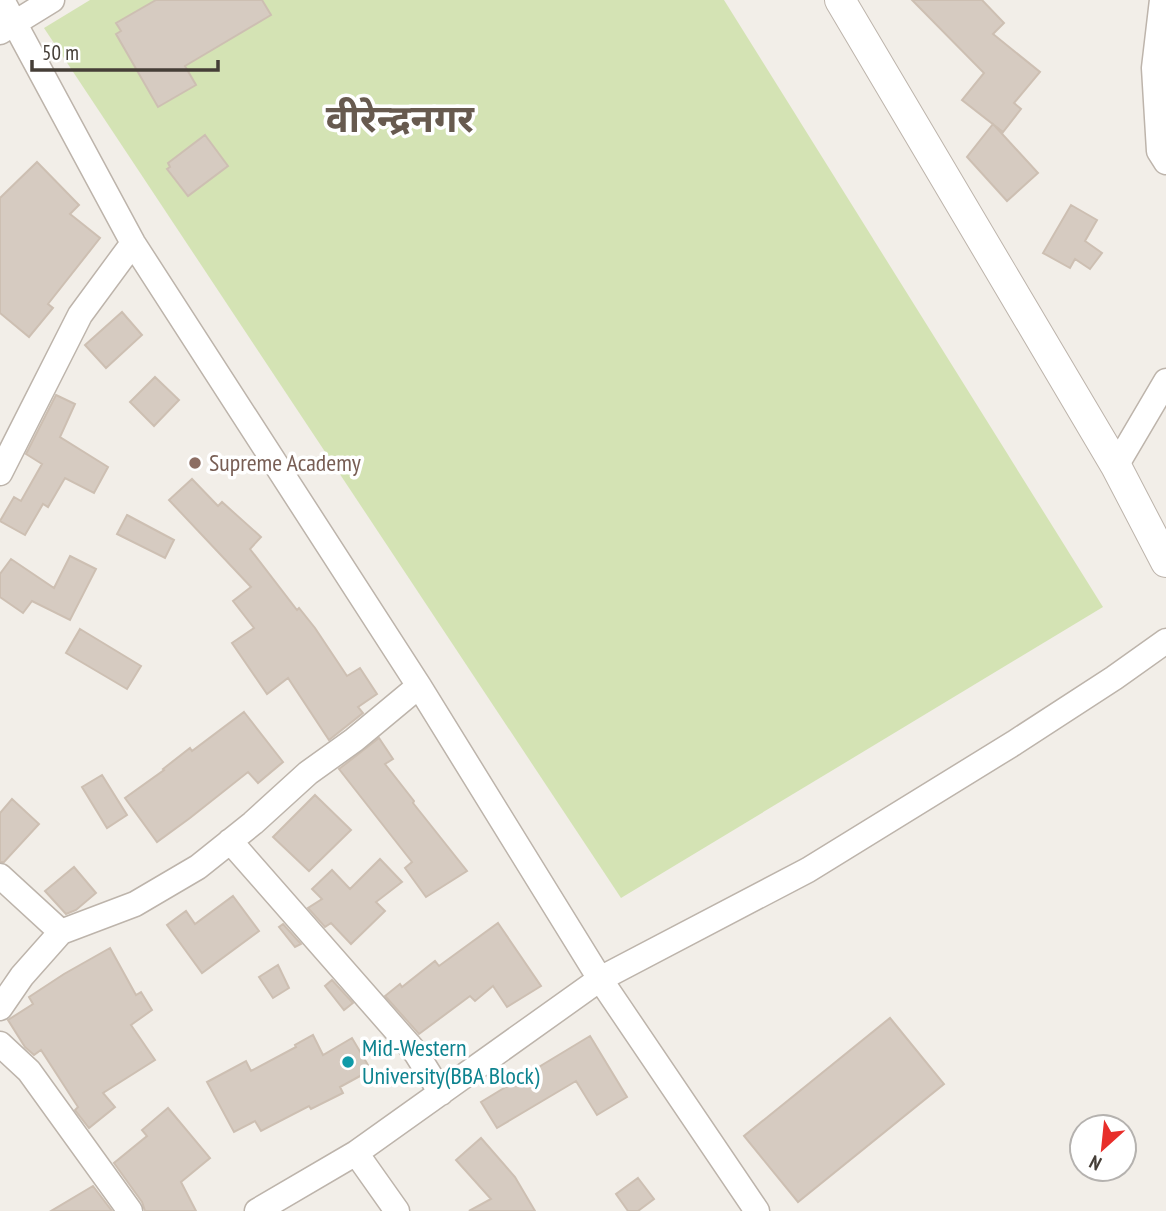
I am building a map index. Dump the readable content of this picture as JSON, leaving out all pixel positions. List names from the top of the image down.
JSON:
{
  "districts": ["वीरेन्द्रनगर"],
  "places": ["Supreme Academy", "Mid-Western University(BBA Block)"],
  "scale_bar": "50 m",
  "north": "bottom left"
}
